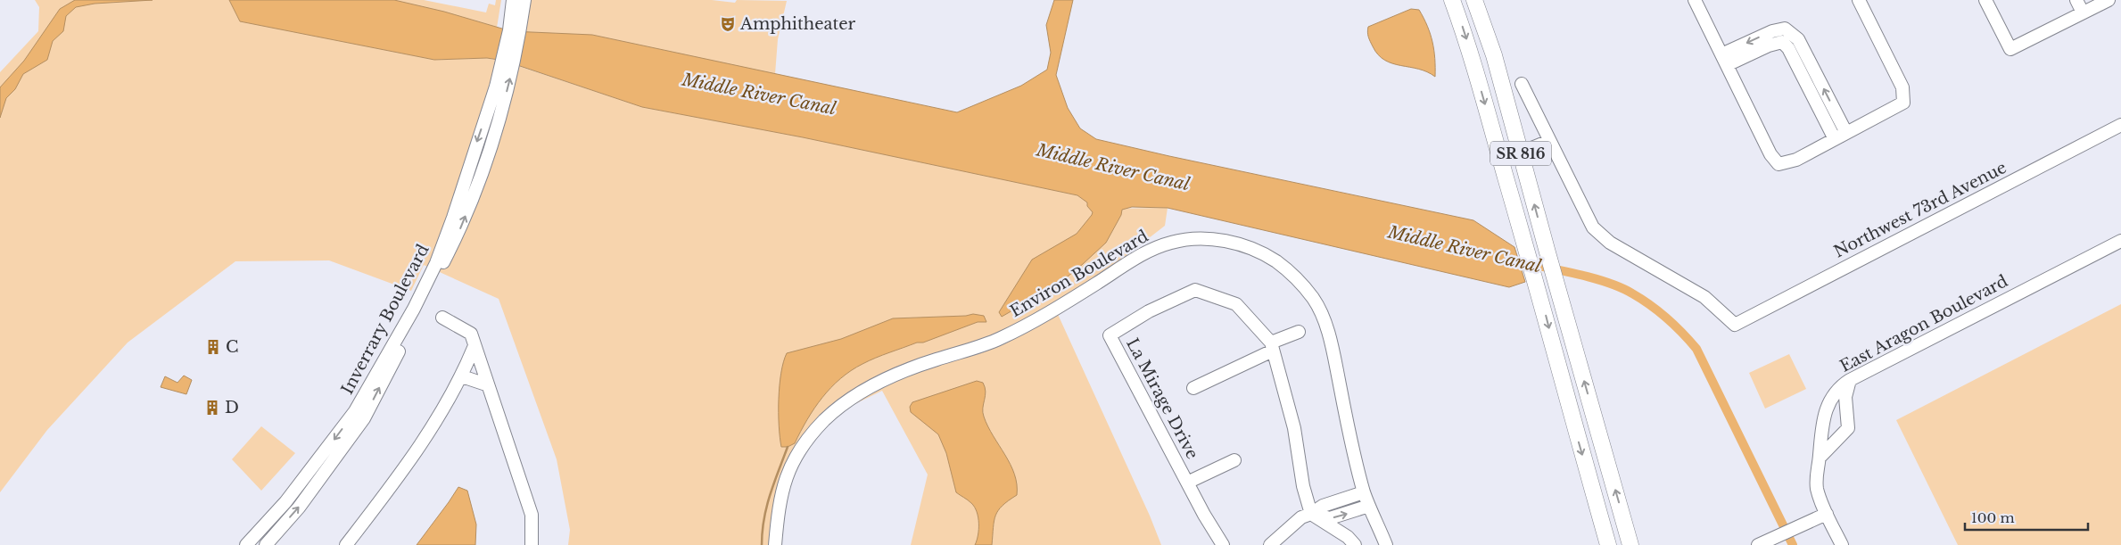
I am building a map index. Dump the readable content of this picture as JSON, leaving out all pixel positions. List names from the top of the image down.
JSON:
{
  "streets": {
    "main road": ["SR 816"],
    "street": [
      "Northwest 73rd Avenue",
      "Environ Boulevard",
      "Inverrary Boulevard",
      "East Aragon Boulevard",
      "La Mirage Drive"
    ]
  },
  "water": ["Middle River Canal"],
  "places": {
    "theatre": ["Amphitheater"],
    "building": ["C", "D"]
  },
  "scale_bar": "100 m"
}
